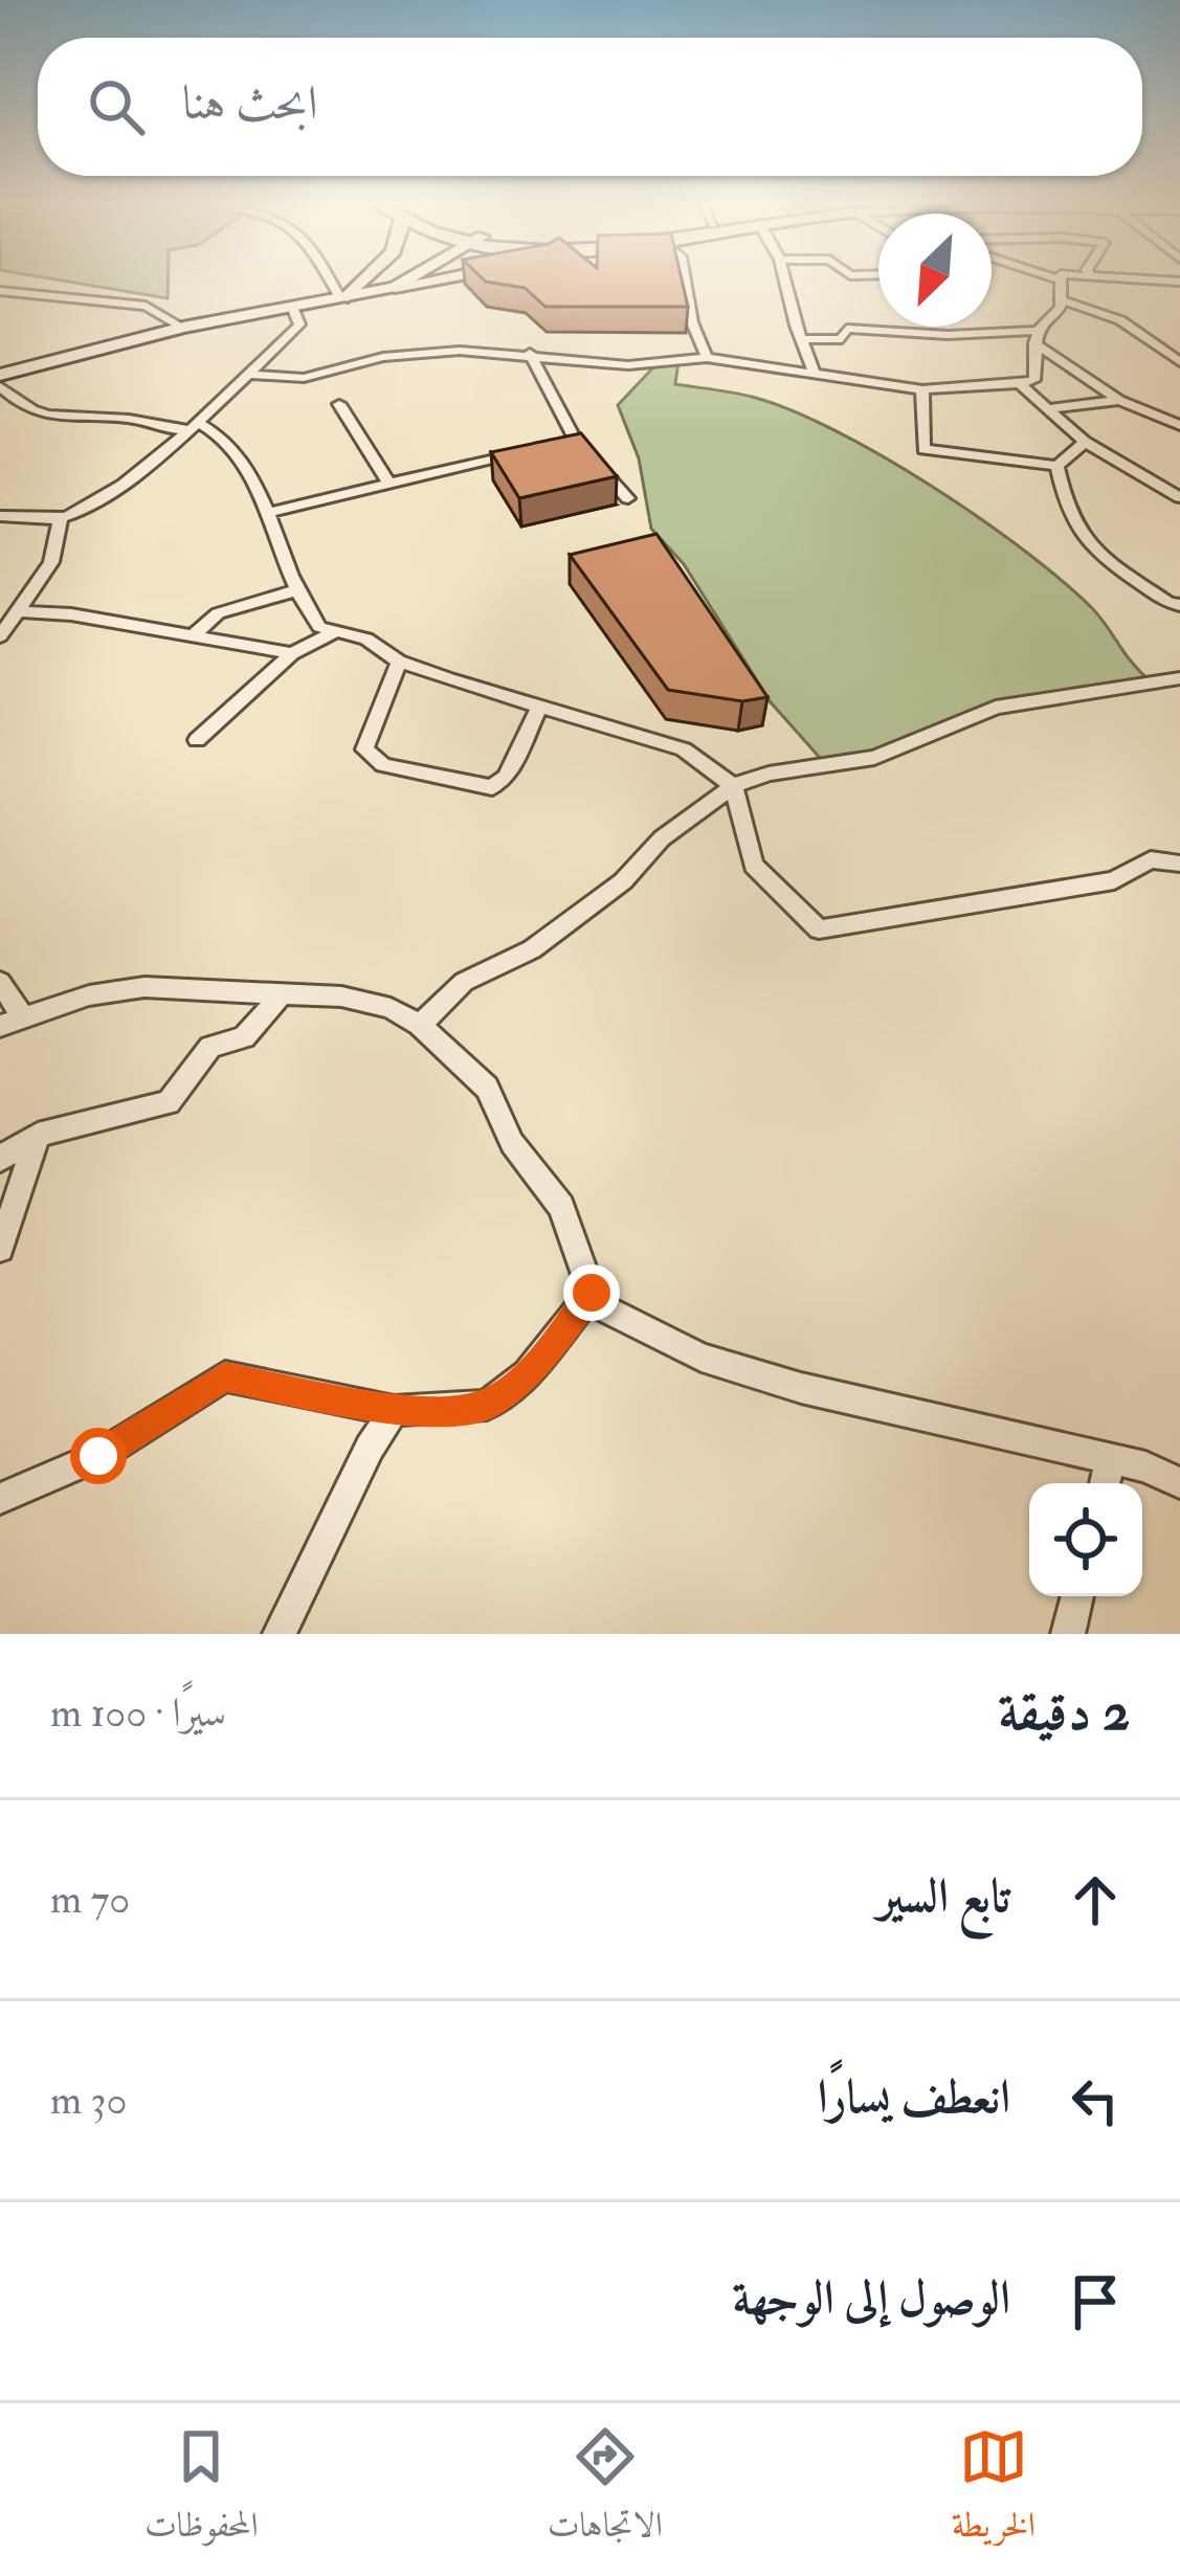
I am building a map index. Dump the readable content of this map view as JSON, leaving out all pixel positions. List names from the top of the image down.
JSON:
{
  "north": "bottom left",
  "page": {
    "search": "ابحث هنا",
    "heading": ["2 دقيقة", "سيرًا · 100 m"],
    "list": [
      ["تابع السير", "70 m"],
      ["انعطف يسارًا", "30 m"],
      "الوصول إلى الوجهة"
    ],
    "nav": ["الخريطة", "الاتجاهات", "المحفوظات"]
  }
}
